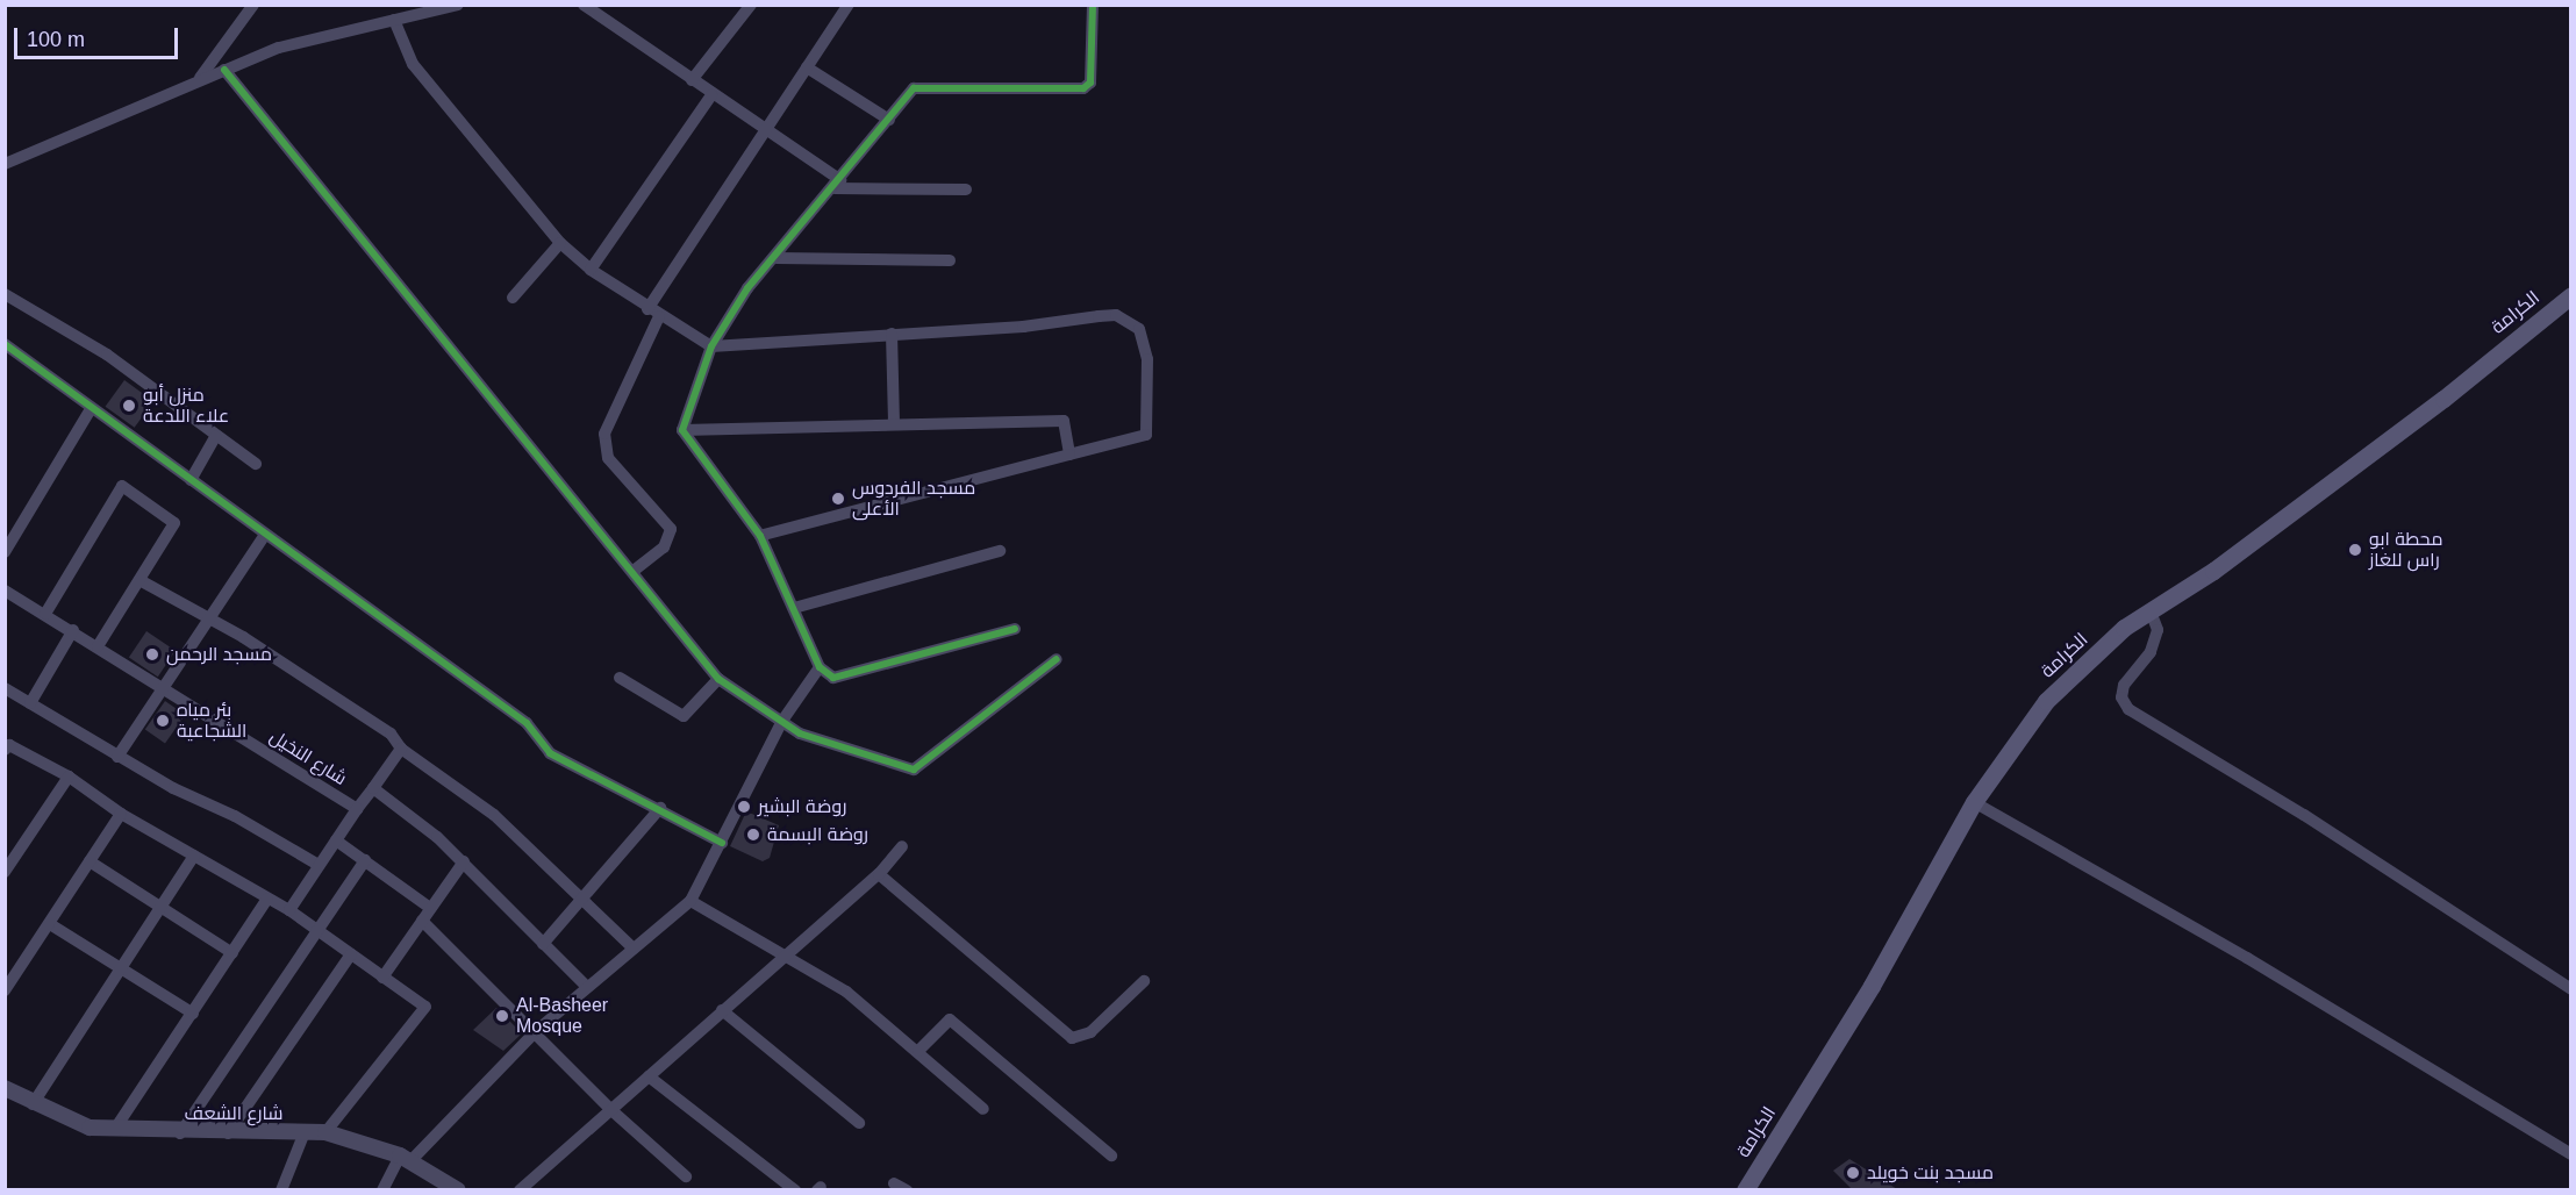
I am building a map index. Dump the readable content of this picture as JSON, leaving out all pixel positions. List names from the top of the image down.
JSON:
{
  "streets": {
    "main road": ["الكرامة"],
    "street": ["شارع النخيل", "شارع الشعف"]
  },
  "places": [
    "منزل أبو علاء اللدعة",
    "مسجد الفردوس الأعلى",
    "محطة ابو راس للغاز",
    "مسجد الرحمن",
    "بئر مياه الشجاعية",
    "روضة البشير",
    "روضة البسمة",
    "Al-Basheer Mosque",
    "مسجد بنت خويلد"
  ],
  "scale_bar": "100 m"
}
